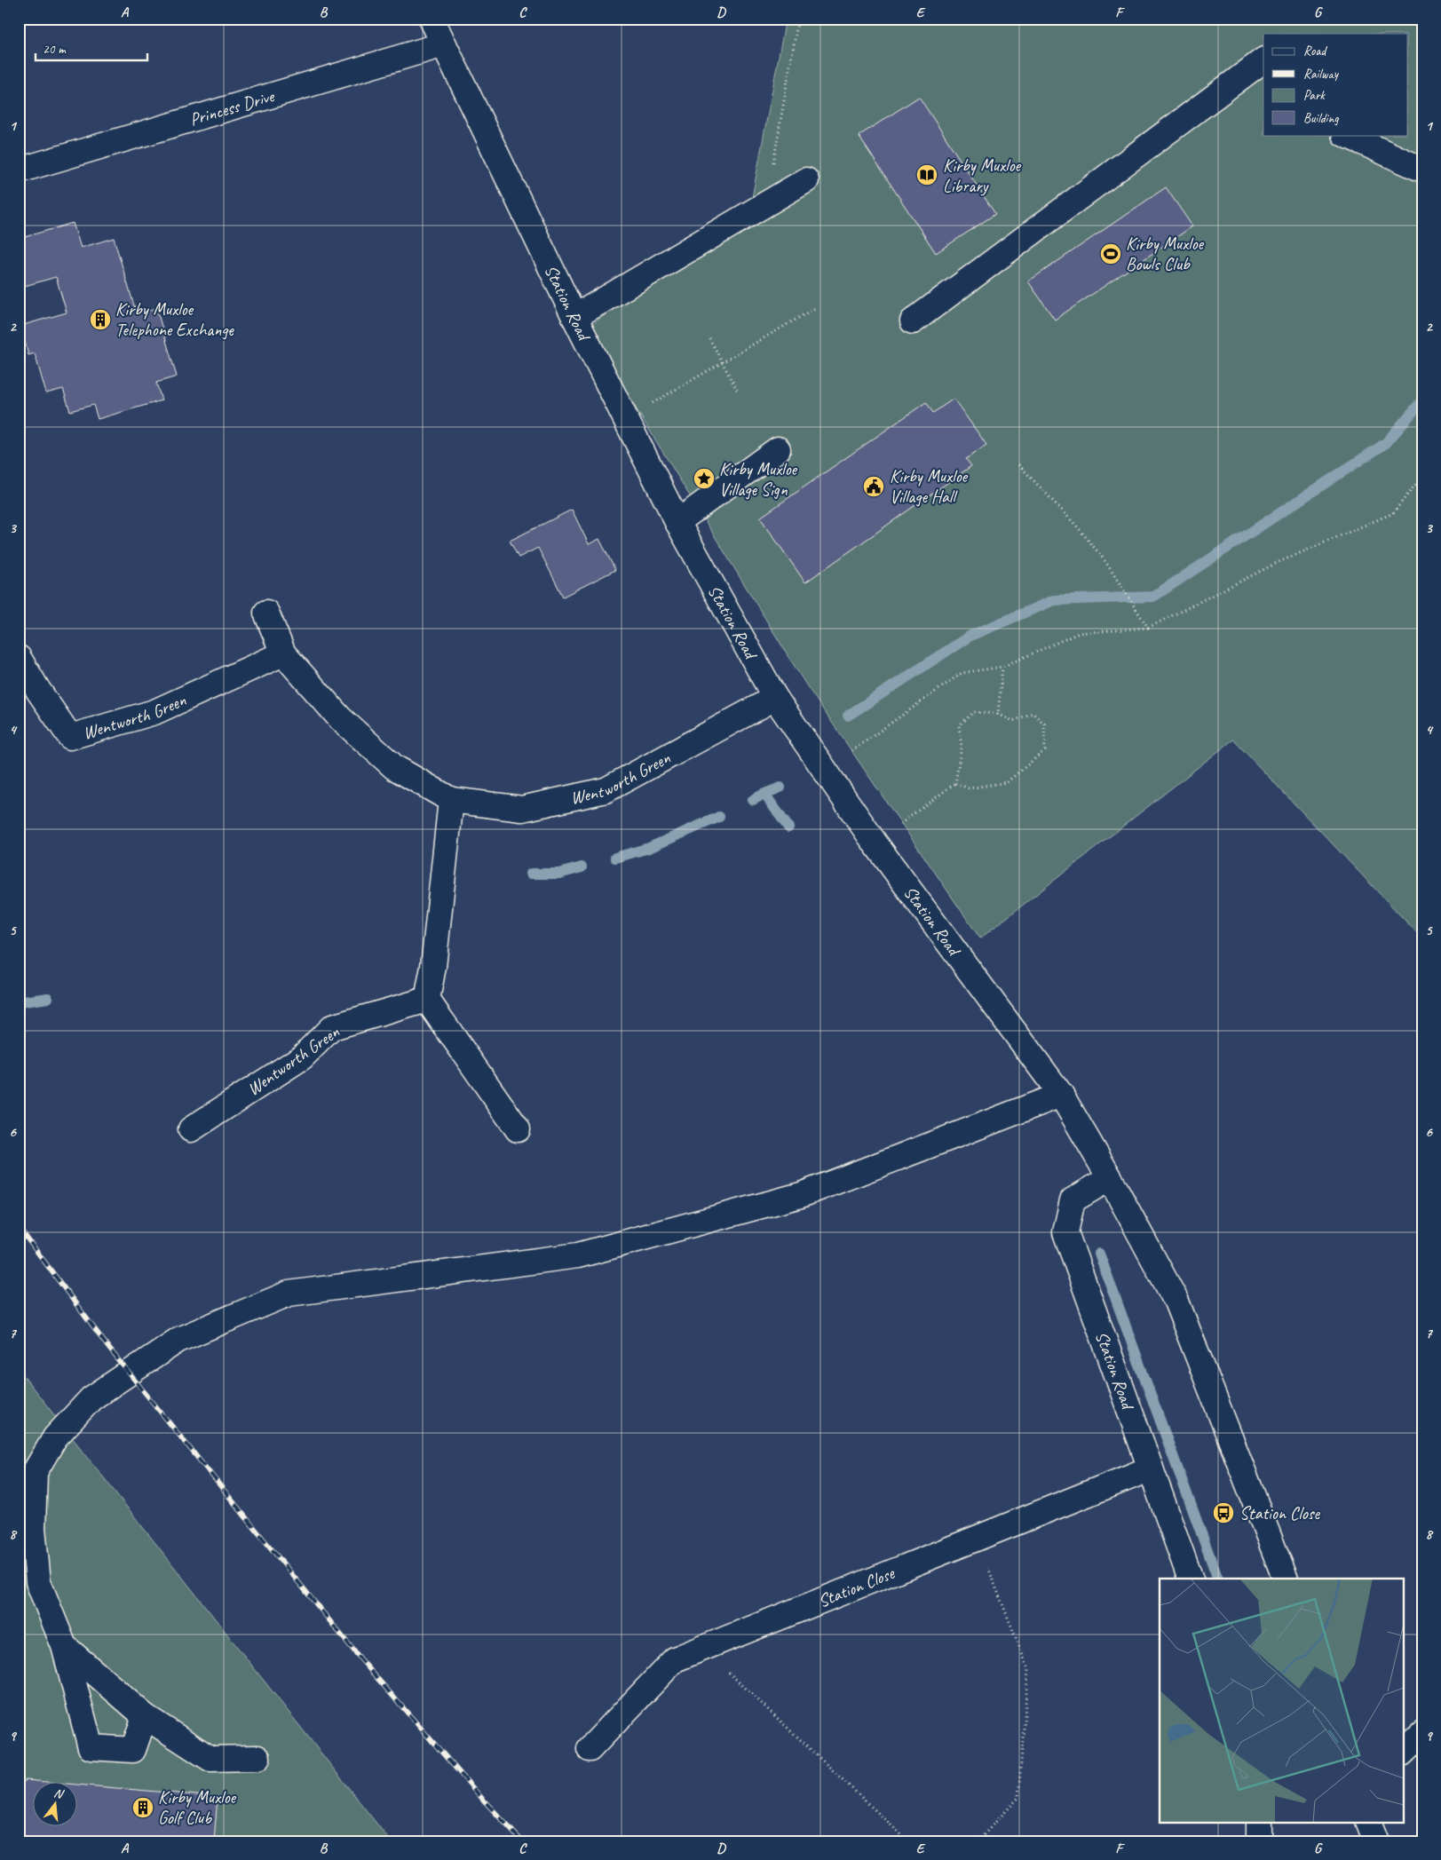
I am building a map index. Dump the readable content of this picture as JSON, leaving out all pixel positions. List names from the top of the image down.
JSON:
{
  "streets": {
    "street": [
      "Princess Drive",
      "Station Road",
      "Wentworth Green",
      "Station Close"
    ]
  },
  "crossings": [
    ["Princess Drive", "Station Road"],
    ["Station Road", "Wentworth Green"],
    ["Station Road", "Station Close"]
  ],
  "places": {
    "library": ["Kirby Muxloe Library"],
    "sports": ["Kirby Muxloe Bowls Club"],
    "building": ["Kirby Muxloe Telephone Exchange", "Kirby Muxloe Golf Club"],
    "place": ["Kirby Muxloe Village Sign"],
    "public building": ["Kirby Muxloe Village Hall"],
    "bus stop": ["Station Close"]
  },
  "legend": [
    "Road",
    "Railway",
    "Park",
    "Building"
  ],
  "scale_bar": "20 m",
  "north": "top",
  "grid": {
    "columns": [
      "A",
      "B",
      "C",
      "D",
      "E",
      "F",
      "G"
    ],
    "rows": [
      "1",
      "2",
      "3",
      "4",
      "5",
      "6",
      "7",
      "8",
      "9"
    ]
  }
}
